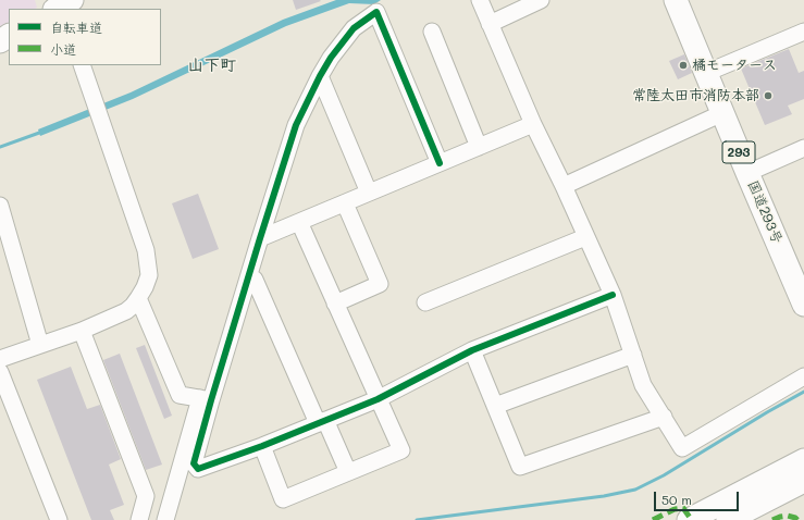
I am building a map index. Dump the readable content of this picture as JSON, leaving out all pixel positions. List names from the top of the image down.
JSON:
{
  "streets": {
    "highway": ["293", "国道293号"]
  },
  "districts": ["山下町"],
  "places": ["橘モータース", "常陸太田市消防本部"],
  "legend": ["自転車道", "小道"],
  "scale_bar": "50 m"
}
